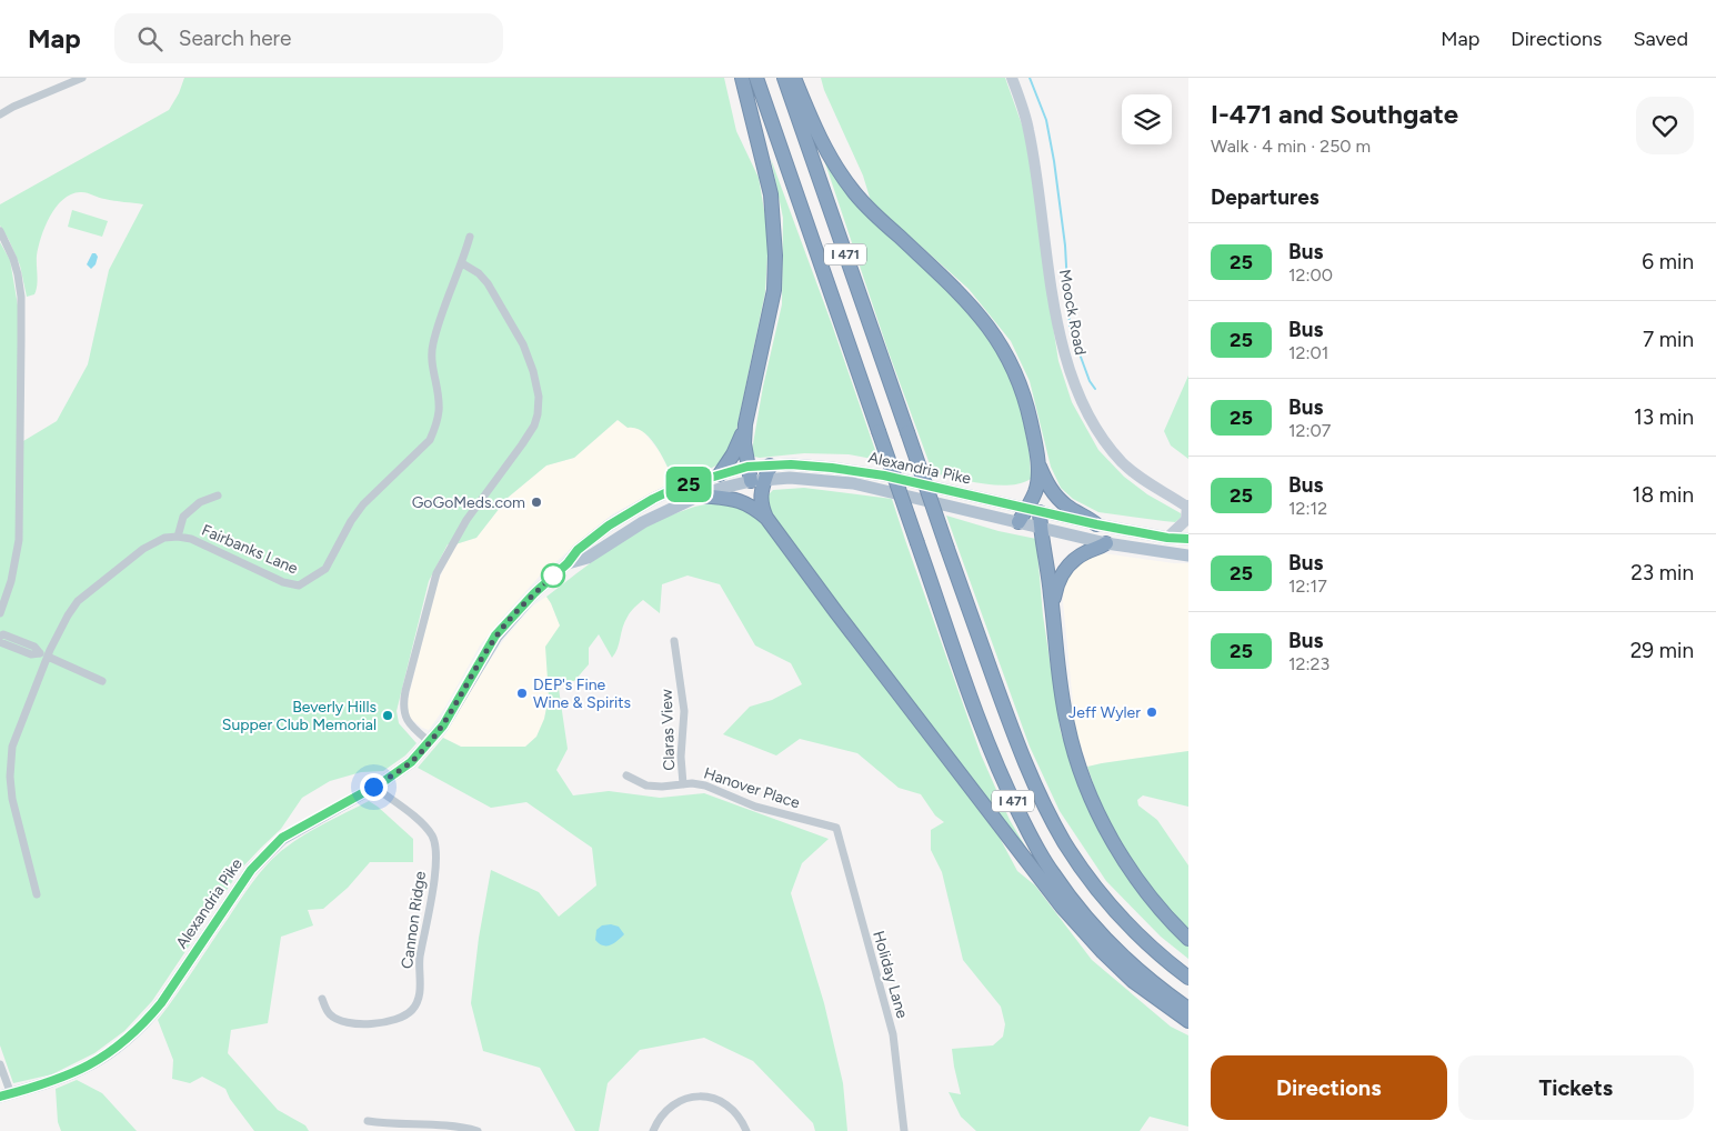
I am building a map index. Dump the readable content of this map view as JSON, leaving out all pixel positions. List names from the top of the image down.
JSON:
{
  "streets": {
    "highway": ["I 471"],
    "main road": ["Moock Road", "Alexandria Pike"],
    "street": [
      "Fairbanks Lane",
      "Claras View",
      "Hanover Place",
      "Cannon Ridge",
      "Holiday Lane"
    ]
  },
  "crossings": [
    ["Alexandria Pike", "Cannon Ridge"],
    ["Claras View", "Hanover Place"],
    ["Hanover Place", "Holiday Lane"]
  ],
  "places": [
    "GoGoMeds.com",
    "DEP's Fine Wine & Spirits",
    "Jeff Wyler",
    "Beverly Hills Supper Club Memorial"
  ],
  "lines": ["bus line 25"],
  "page": {
    "header": "Map",
    "search": "Search here",
    "nav": ["Map", "Directions", "Saved"],
    "on_map": "25",
    "heading": [
      ["I-471 and Southgate", "Walk · 4 min · 250 m"],
      "Departures"
    ],
    "list": [
      {
        "mark": "25",
        "name": "Bus",
        "note": "12:00",
        "value": "6 min"
      },
      {
        "mark": "25",
        "name": "Bus",
        "note": "12:01",
        "value": "7 min"
      },
      {
        "mark": "25",
        "name": "Bus",
        "note": "12:07",
        "value": "13 min"
      },
      {
        "mark": "25",
        "name": "Bus",
        "note": "12:12",
        "value": "18 min"
      },
      {
        "mark": "25",
        "name": "Bus",
        "note": "12:17",
        "value": "23 min"
      },
      {
        "mark": "25",
        "name": "Bus",
        "note": "12:23",
        "value": "29 min"
      }
    ],
    "buttons": ["Directions", "Tickets"]
  }
}
